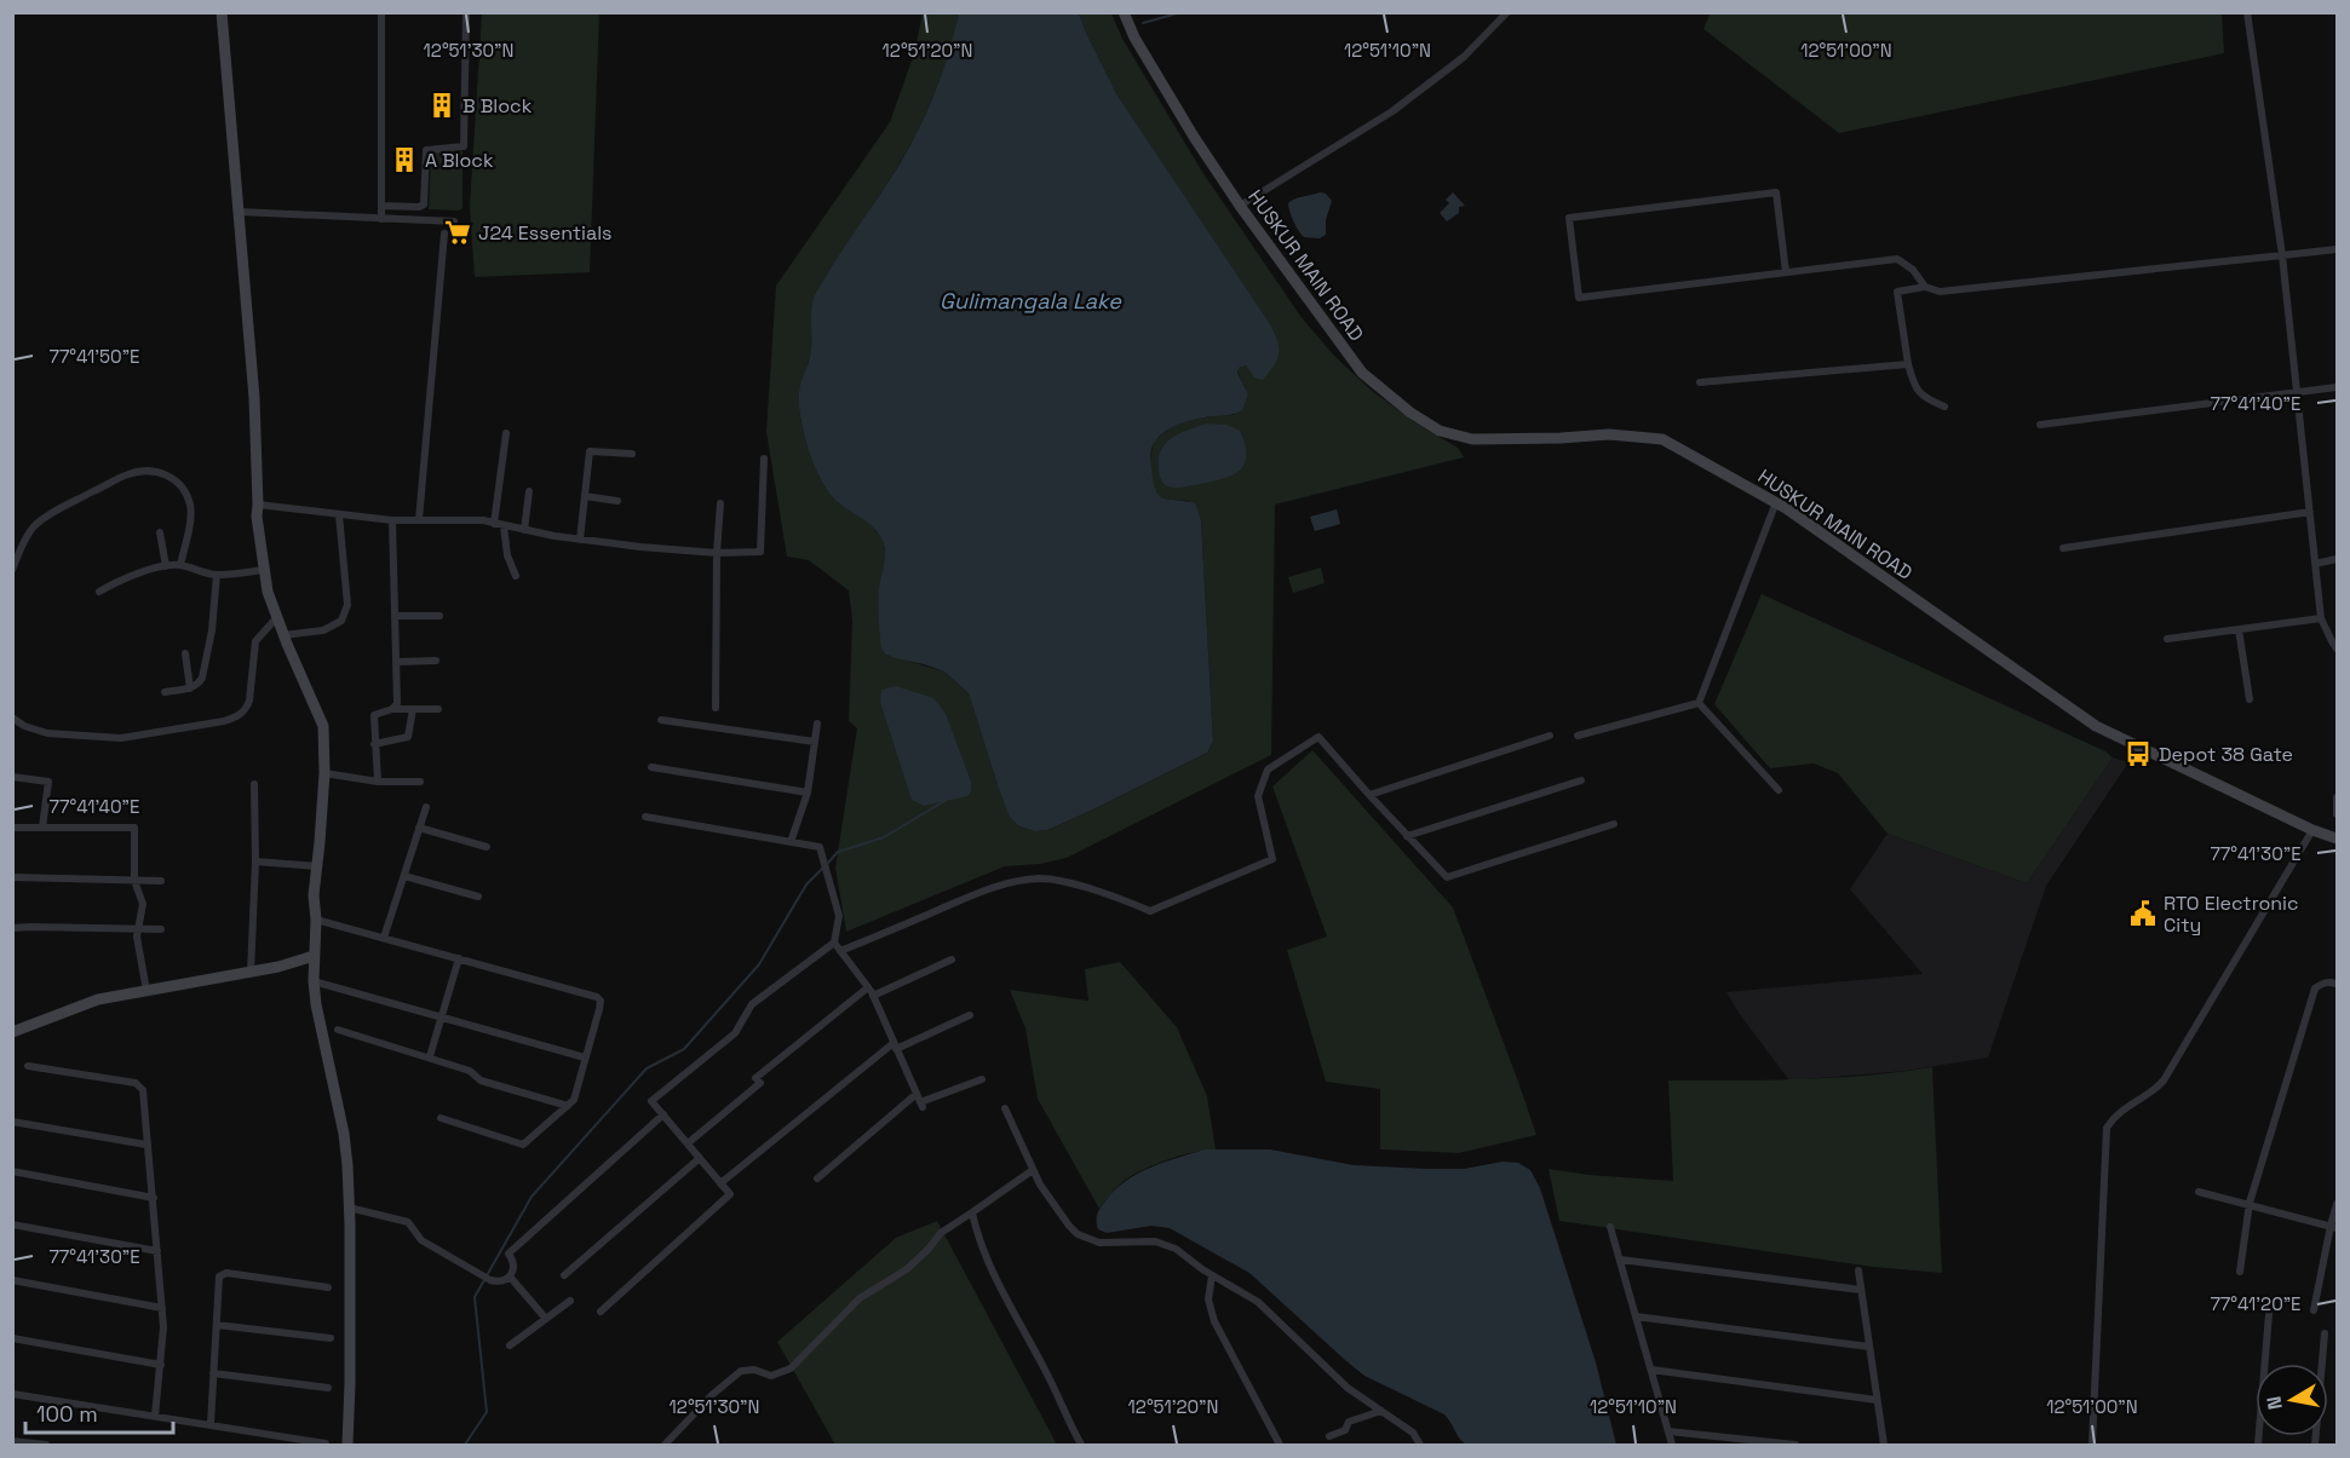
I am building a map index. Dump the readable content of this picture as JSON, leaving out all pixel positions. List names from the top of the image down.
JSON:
{
  "streets": {
    "street": ["HUSKUR MAIN ROAD"]
  },
  "water": ["Gulimangala Lake"],
  "places": {
    "building": ["B Block", "A Block"],
    "supermarket": ["J24 Essentials"],
    "bus stop": ["Depot 38 Gate"],
    "public building": ["RTO Electronic City"]
  },
  "scale_bar": "100 m",
  "north": "left",
  "coordinates": [
    "12°51'30\"N",
    "12°51'20\"N",
    "12°51'10\"N",
    "12°51'00\"N",
    "77°41'50\"E",
    "77°41'40\"E",
    "77°41'30\"E",
    "77°41'20\"E"
  ]
}
